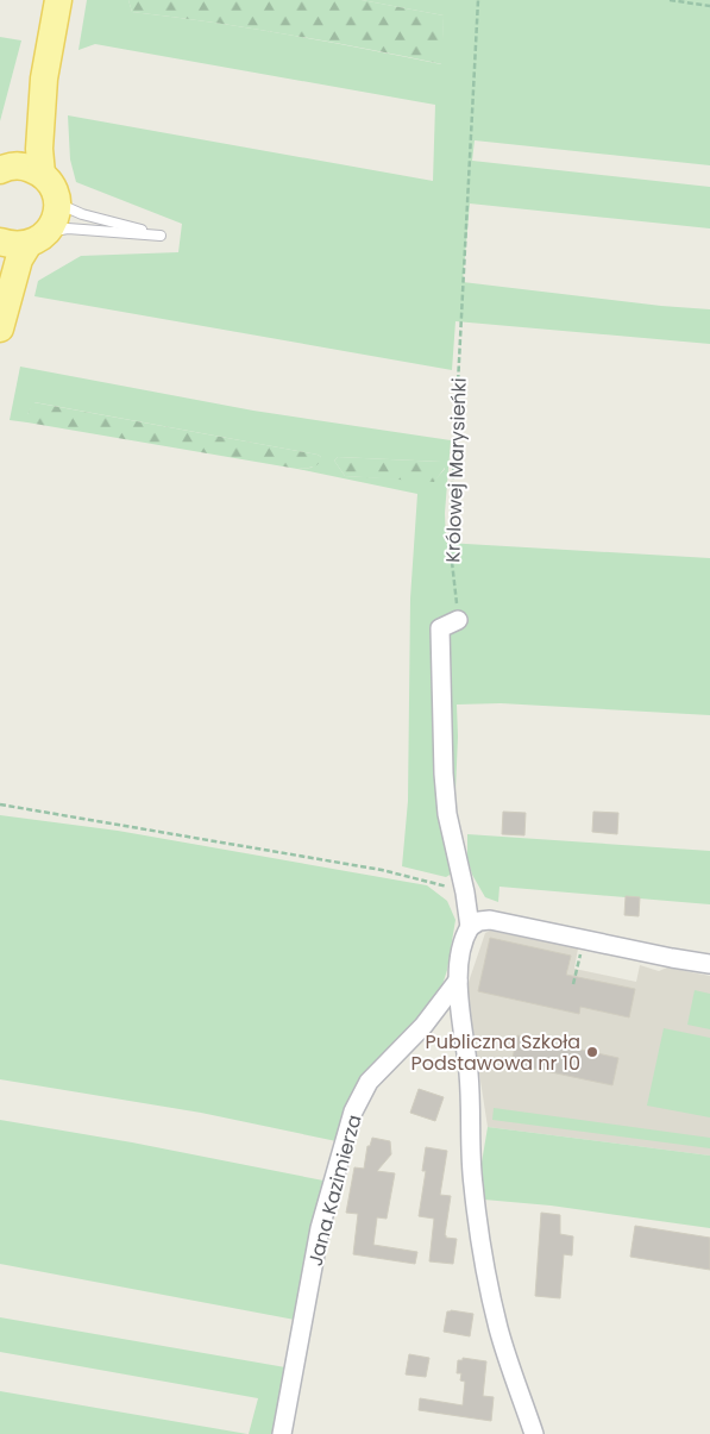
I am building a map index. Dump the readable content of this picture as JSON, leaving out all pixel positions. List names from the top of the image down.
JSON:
{
  "streets": {
    "street": ["Jana Kazimierza"],
    "path": ["Królowej Marysieńki"]
  },
  "places": ["Publiczna Szkoła Podstawowa nr 10"]
}
